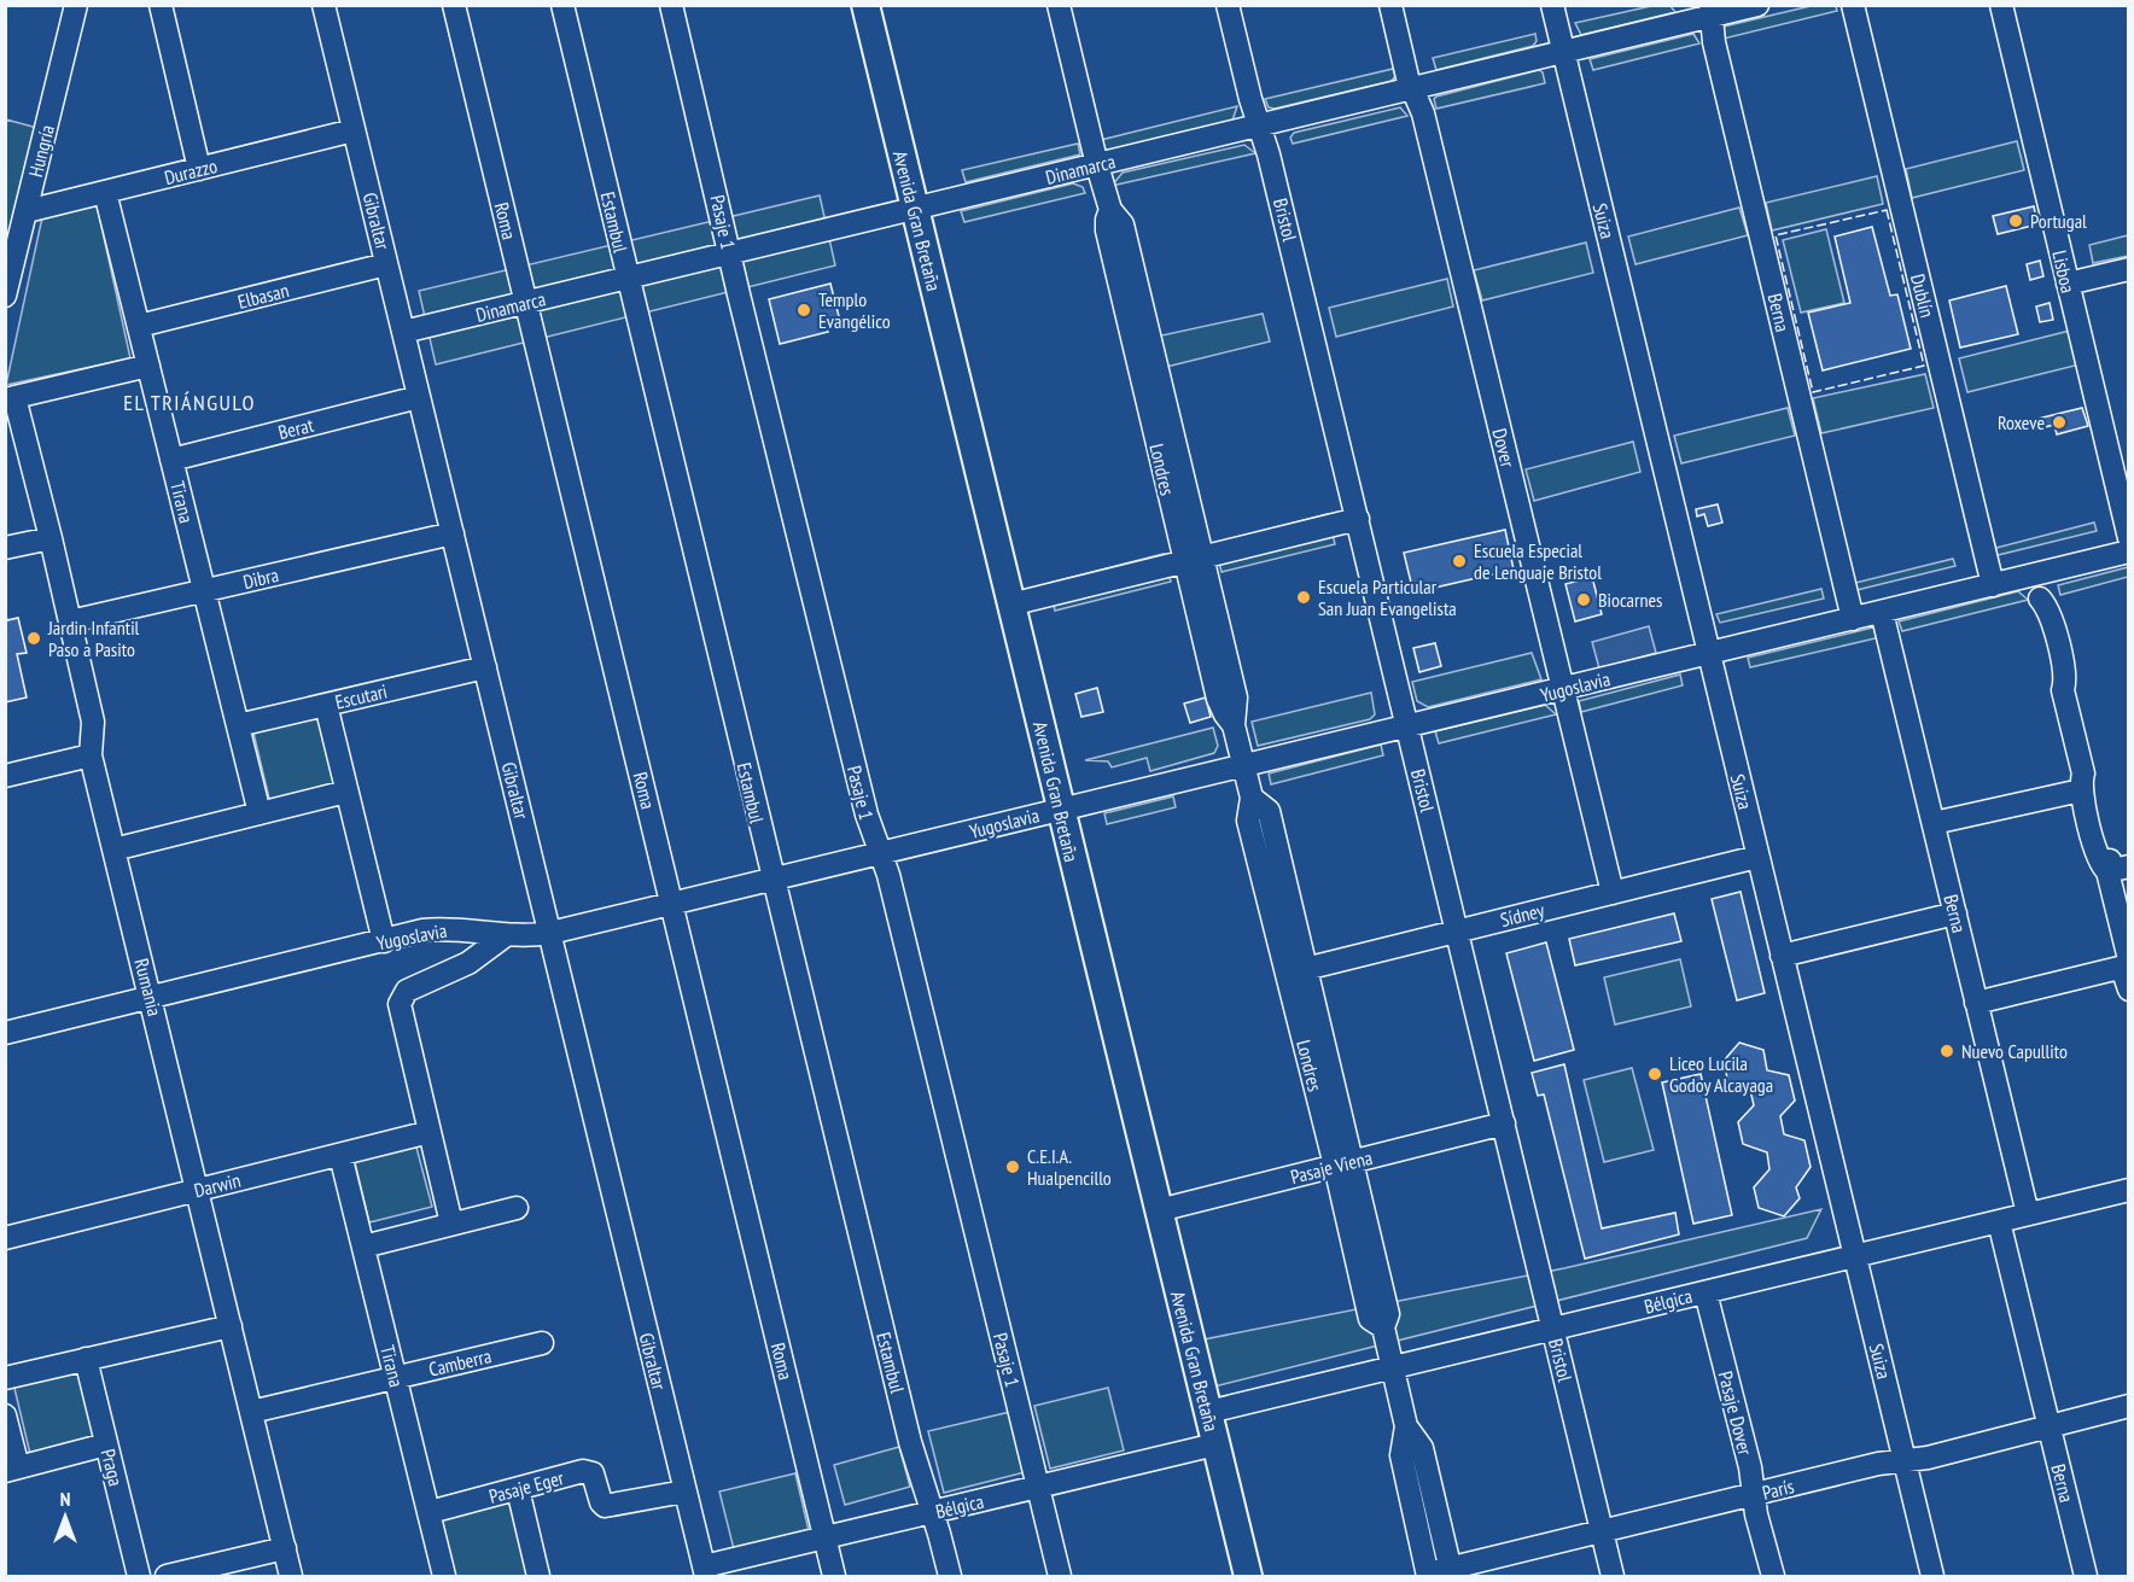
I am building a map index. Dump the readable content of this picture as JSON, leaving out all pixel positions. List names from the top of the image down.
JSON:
{
  "streets": {
    "main road": ["Avenida Gran Bretaña"],
    "street": [
      "Hungría",
      "Dinamarca",
      "Durazzo",
      "Bristol",
      "Gibraltar",
      "Roma",
      "Suiza",
      "Estambul",
      "Pasaje 1",
      "Lisboa",
      "Elbasan",
      "Dublín",
      "Berna",
      "Berat",
      "Dover",
      "Londres",
      "Tirana",
      "Dibra",
      "Yugoslavia",
      "Escutari",
      "Sídney",
      "Rumania",
      "Pasaje Viena",
      "Darwin",
      "Bélgica",
      "Camberra",
      "Pasaje Dover",
      "Praga",
      "Pasaje Eger",
      "París"
    ]
  },
  "crossings": [
    ["Hungría", "Durazzo"],
    ["Dinamarca", "Bristol"],
    ["Dinamarca", "Gibraltar"],
    ["Dinamarca", "Roma"],
    ["Dinamarca", "Avenida Gran Bretaña"],
    ["Dinamarca", "Suiza"],
    ["Dinamarca", "Estambul"],
    ["Dinamarca", "Pasaje 1"],
    ["Dinamarca", "Berna"],
    ["Dinamarca", "Dover"],
    ["Dinamarca", "Londres"],
    ["Durazzo", "Gibraltar"],
    ["Durazzo", "Tirana"],
    ["Bristol", "Yugoslavia"],
    ["Bristol", "Sídney"],
    ["Bristol", "Pasaje Viena"],
    ["Bristol", "Bélgica"],
    ["Bristol", "París"],
    ["Gibraltar", "Elbasan"],
    ["Gibraltar", "Berat"],
    ["Gibraltar", "Dibra"],
    ["Gibraltar", "Yugoslavia"],
    ["Gibraltar", "Escutari"],
    ["Gibraltar", "Bélgica"],
    ["Gibraltar", "Pasaje Eger"],
    ["Roma", "Yugoslavia"],
    ["Roma", "Bélgica"],
    ["Avenida Gran Bretaña", "Yugoslavia"],
    ["Avenida Gran Bretaña", "Pasaje Viena"],
    ["Avenida Gran Bretaña", "Bélgica"],
    ["Suiza", "Yugoslavia"],
    ["Suiza", "Sídney"],
    ["Suiza", "Bélgica"],
    ["Suiza", "París"],
    ["Estambul", "Yugoslavia"],
    ["Estambul", "Bélgica"],
    ["Pasaje 1", "Yugoslavia"],
    ["Pasaje 1", "Bélgica"],
    ["Elbasan", "Tirana"],
    ["Dublín", "Yugoslavia"],
    ["Berna", "Yugoslavia"],
    ["Berna", "Bélgica"],
    ["Berna", "París"],
    ["Berat", "Tirana"],
    ["Dover", "Yugoslavia"],
    ["Dover", "Sídney"],
    ["Londres", "Yugoslavia"],
    ["Londres", "Sídney"],
    ["Londres", "Pasaje Viena"],
    ["Londres", "Bélgica"],
    ["Londres", "París"],
    ["Tirana", "Dibra"],
    ["Tirana", "Escutari"],
    ["Tirana", "Darwin"],
    ["Tirana", "Camberra"],
    ["Tirana", "Pasaje Eger"],
    ["Dibra", "Rumania"],
    ["Yugoslavia", "Rumania"],
    ["Rumania", "Darwin"],
    ["Rumania", "Camberra"],
    ["Bélgica", "Pasaje Dover"],
    ["Pasaje Dover", "París"]
  ],
  "districts": ["EL TRIÁNGULO"],
  "places": [
    "Portugal",
    "Templo Evangélico",
    "Roxeve",
    "Escuela Especial de Lenguaje Bristol",
    "Escuela Particular San Juan Evangelista",
    "Biocarnes",
    "Jardin Infantil Paso a Pasito",
    "Nuevo Capullito",
    "Liceo Lucila Godoy Alcayaga",
    "C.E.I.A. Hualpencillo"
  ],
  "north": "top"
}
